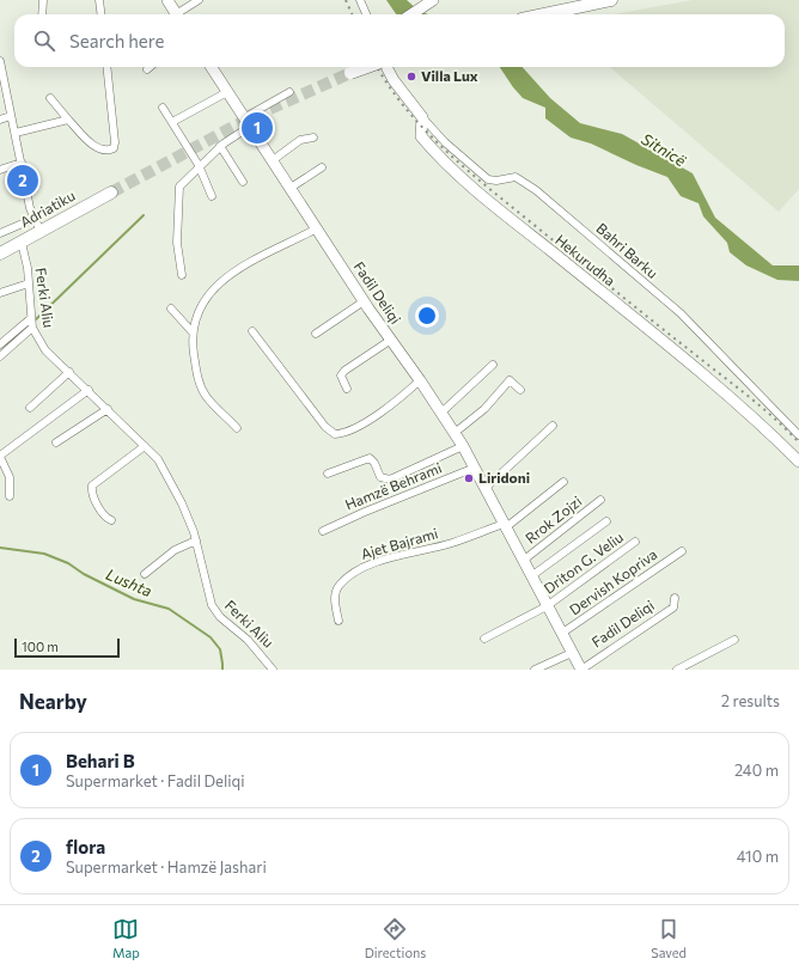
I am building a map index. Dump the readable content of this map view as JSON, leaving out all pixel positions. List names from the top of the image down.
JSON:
{
  "streets": {
    "main road": ["Adriatiku"],
    "street": [
      "Bahri Barku",
      "Hekurudha",
      "Fadil Deliqi",
      "Ferki Aliu",
      "Hamzë Behrami",
      "Rrok Zojzi",
      "Ajet Bajrami",
      "Driton G. Veliu",
      "Dervish Kopriva"
    ]
  },
  "crossings": [
    ["Adriatiku", "Ferki Aliu"],
    ["Bahri Barku", "Hekurudha"],
    ["Fadil Deliqi", "Hamzë Behrami"],
    ["Fadil Deliqi", "Rrok Zojzi"],
    ["Fadil Deliqi", "Ajet Bajrami"],
    ["Fadil Deliqi", "Driton G. Veliu"],
    ["Fadil Deliqi", "Dervish Kopriva"]
  ],
  "water": ["Sitnicë", "Lushta"],
  "places": ["Villa Lux", "Liridoni"],
  "scale_bar": "100 m",
  "page": {
    "search": "Search here",
    "pins": ["1", "2"],
    "scale": "100 m",
    "heading": ["Nearby", "2 results"],
    "list": [
      {
        "mark": "1",
        "name": "Behari B",
        "note": "Supermarket · Fadil Deliqi",
        "value": "240 m"
      },
      {
        "mark": "2",
        "name": "flora",
        "note": "Supermarket · Hamzë Jashari",
        "value": "410 m"
      }
    ],
    "nav": ["Map", "Directions", "Saved"]
  }
}
